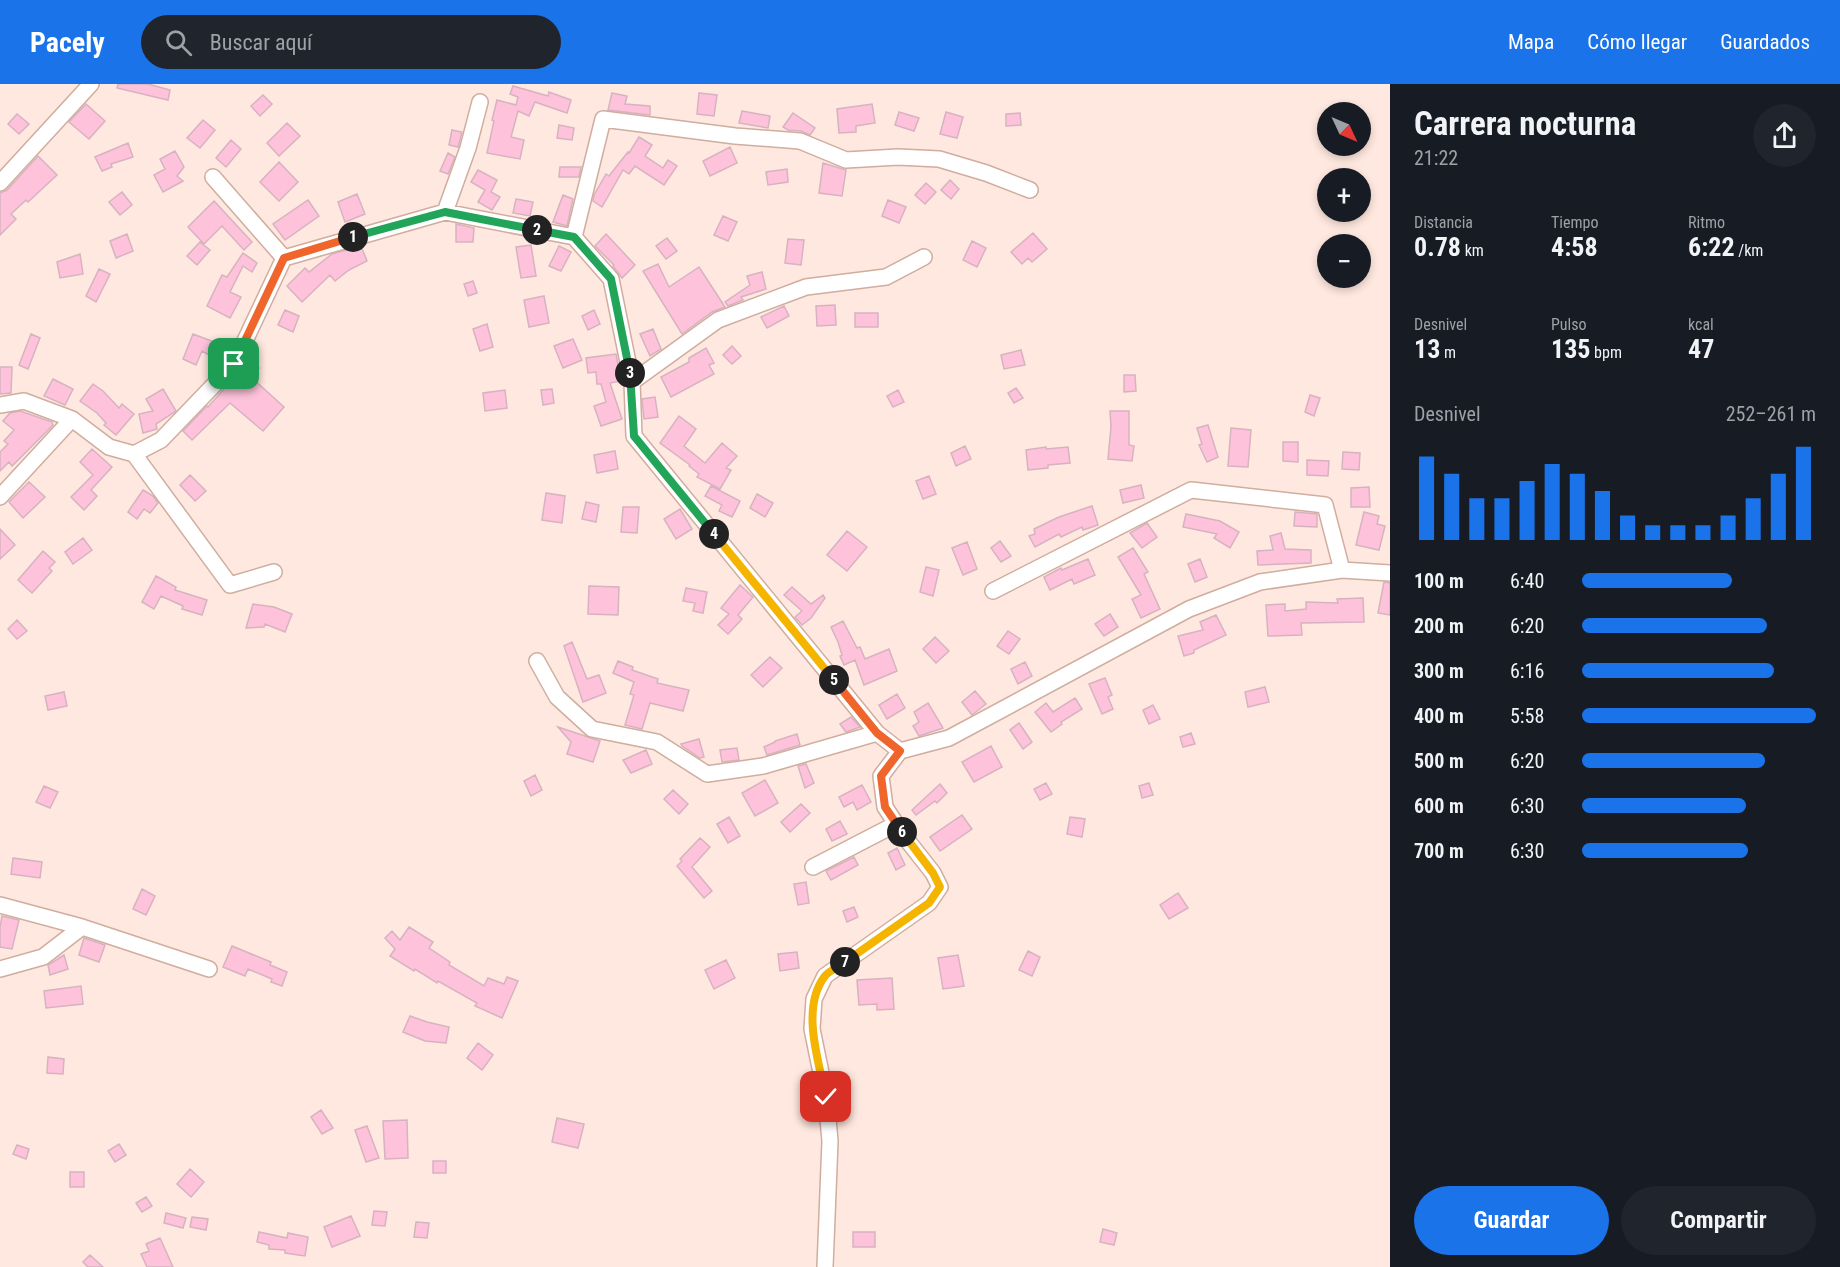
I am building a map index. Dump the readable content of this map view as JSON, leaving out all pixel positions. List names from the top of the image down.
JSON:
{
  "north": "bottom right",
  "page": {
    "header": "Pacely",
    "search": "Buscar aquí",
    "nav": ["Mapa", "Cómo llegar", "Guardados"],
    "heading": ["Carrera nocturna", "21:22"],
    "map_buttons": ["+", "−"],
    "stats": [
      ["Distancia", "0.78 km"],
      ["Tiempo", "4:58"],
      ["Ritmo", "6:22 /km"],
      ["Desnivel", "13 m"],
      ["Pulso", "135 bpm"],
      ["kcal", "47"]
    ],
    "pins": [
      "2",
      "1",
      "3",
      "4",
      "5",
      "6",
      "7"
    ],
    "chart": ["Desnivel", "252–261 m"],
    "list": [
      {
        "name": "100 m",
        "note": "6:40"
      },
      {
        "name": "200 m",
        "note": "6:20"
      },
      {
        "name": "300 m",
        "note": "6:16"
      },
      {
        "name": "400 m",
        "note": "5:58"
      },
      {
        "name": "500 m",
        "note": "6:20"
      },
      {
        "name": "600 m",
        "note": "6:30"
      },
      {
        "name": "700 m",
        "note": "6:30"
      }
    ],
    "buttons": ["Guardar", "Compartir"]
  }
}
